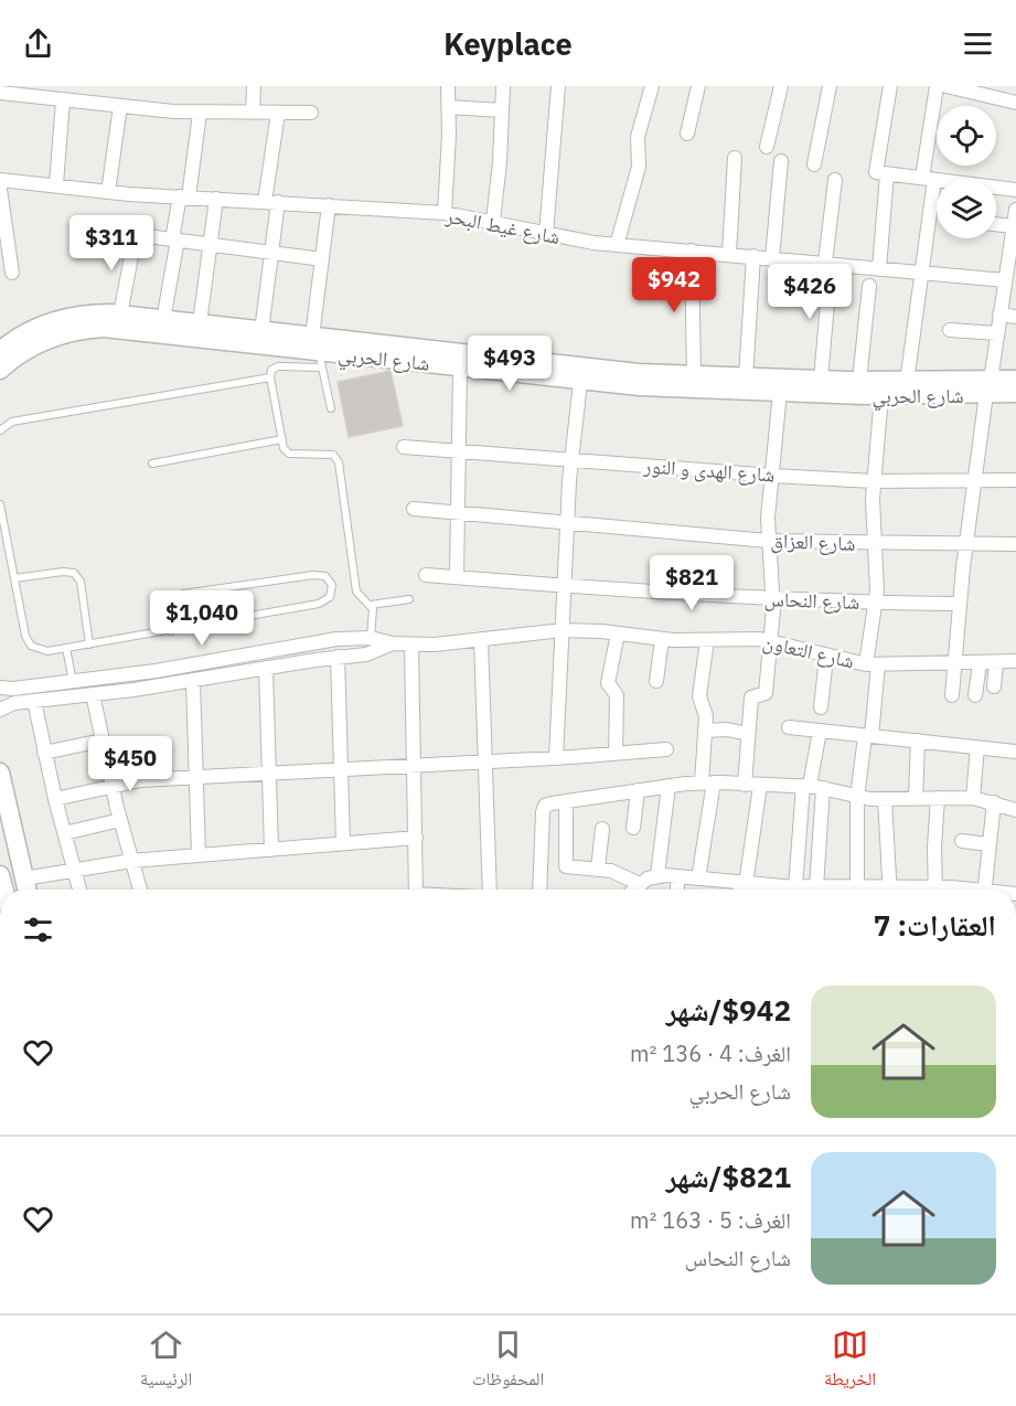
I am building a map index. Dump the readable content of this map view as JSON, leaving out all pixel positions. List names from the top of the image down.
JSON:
{
  "streets": {
    "street": [
      "شارع غيط البحر",
      "شارع الحربي",
      "شارع الهدى و النور",
      "شارع العزاق",
      "شارع النحاس",
      "شارع التعاون"
    ]
  },
  "page": {
    "header": "Keyplace",
    "price": [
      "$311",
      "$942",
      "$426",
      "$493",
      "$821",
      "$1,040",
      "$450"
    ],
    "heading": "العقارات: 7",
    "list": [
      {
        "name": "$942/شهر",
        "note": "الغرف: 4 · 136 m² · شارع الحربي"
      },
      {
        "name": "$821/شهر",
        "note": "الغرف: 5 · 163 m² · شارع النحاس"
      }
    ],
    "tabs": ["الخريطة", "المحفوظات", "الرئيسية"]
  }
}
